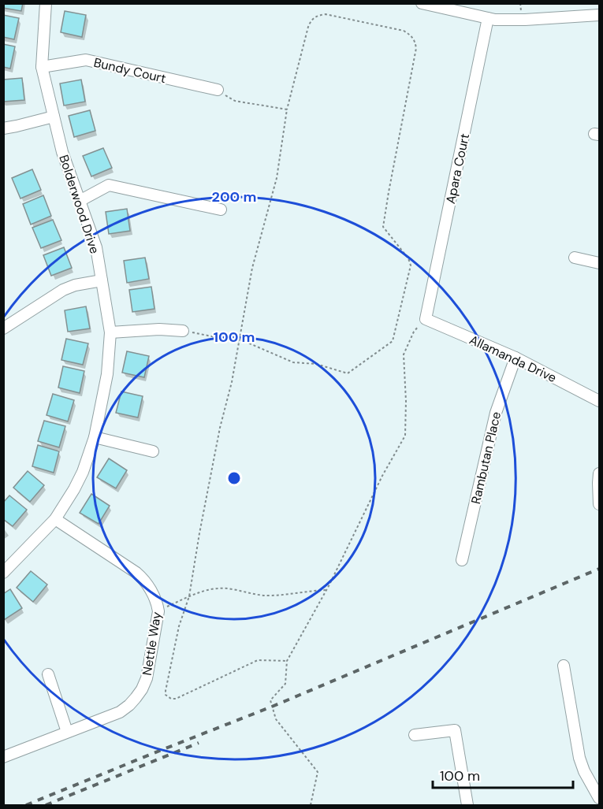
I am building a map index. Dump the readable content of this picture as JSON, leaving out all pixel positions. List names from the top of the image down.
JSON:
{
  "streets": {
    "street": [
      "Bundy Court",
      "Apara Court",
      "Bolderwood Drive",
      "Allamanda Drive",
      "Rambutan Place",
      "Nettle Way"
    ]
  },
  "crossings": [
    ["Bundy Court", "Bolderwood Drive"],
    ["Apara Court", "Allamanda Drive"],
    ["Bolderwood Drive", "Nettle Way"],
    ["Allamanda Drive", "Rambutan Place"]
  ],
  "scale_bar": "100 m",
  "rings": ["200 m", "100 m"]
}
